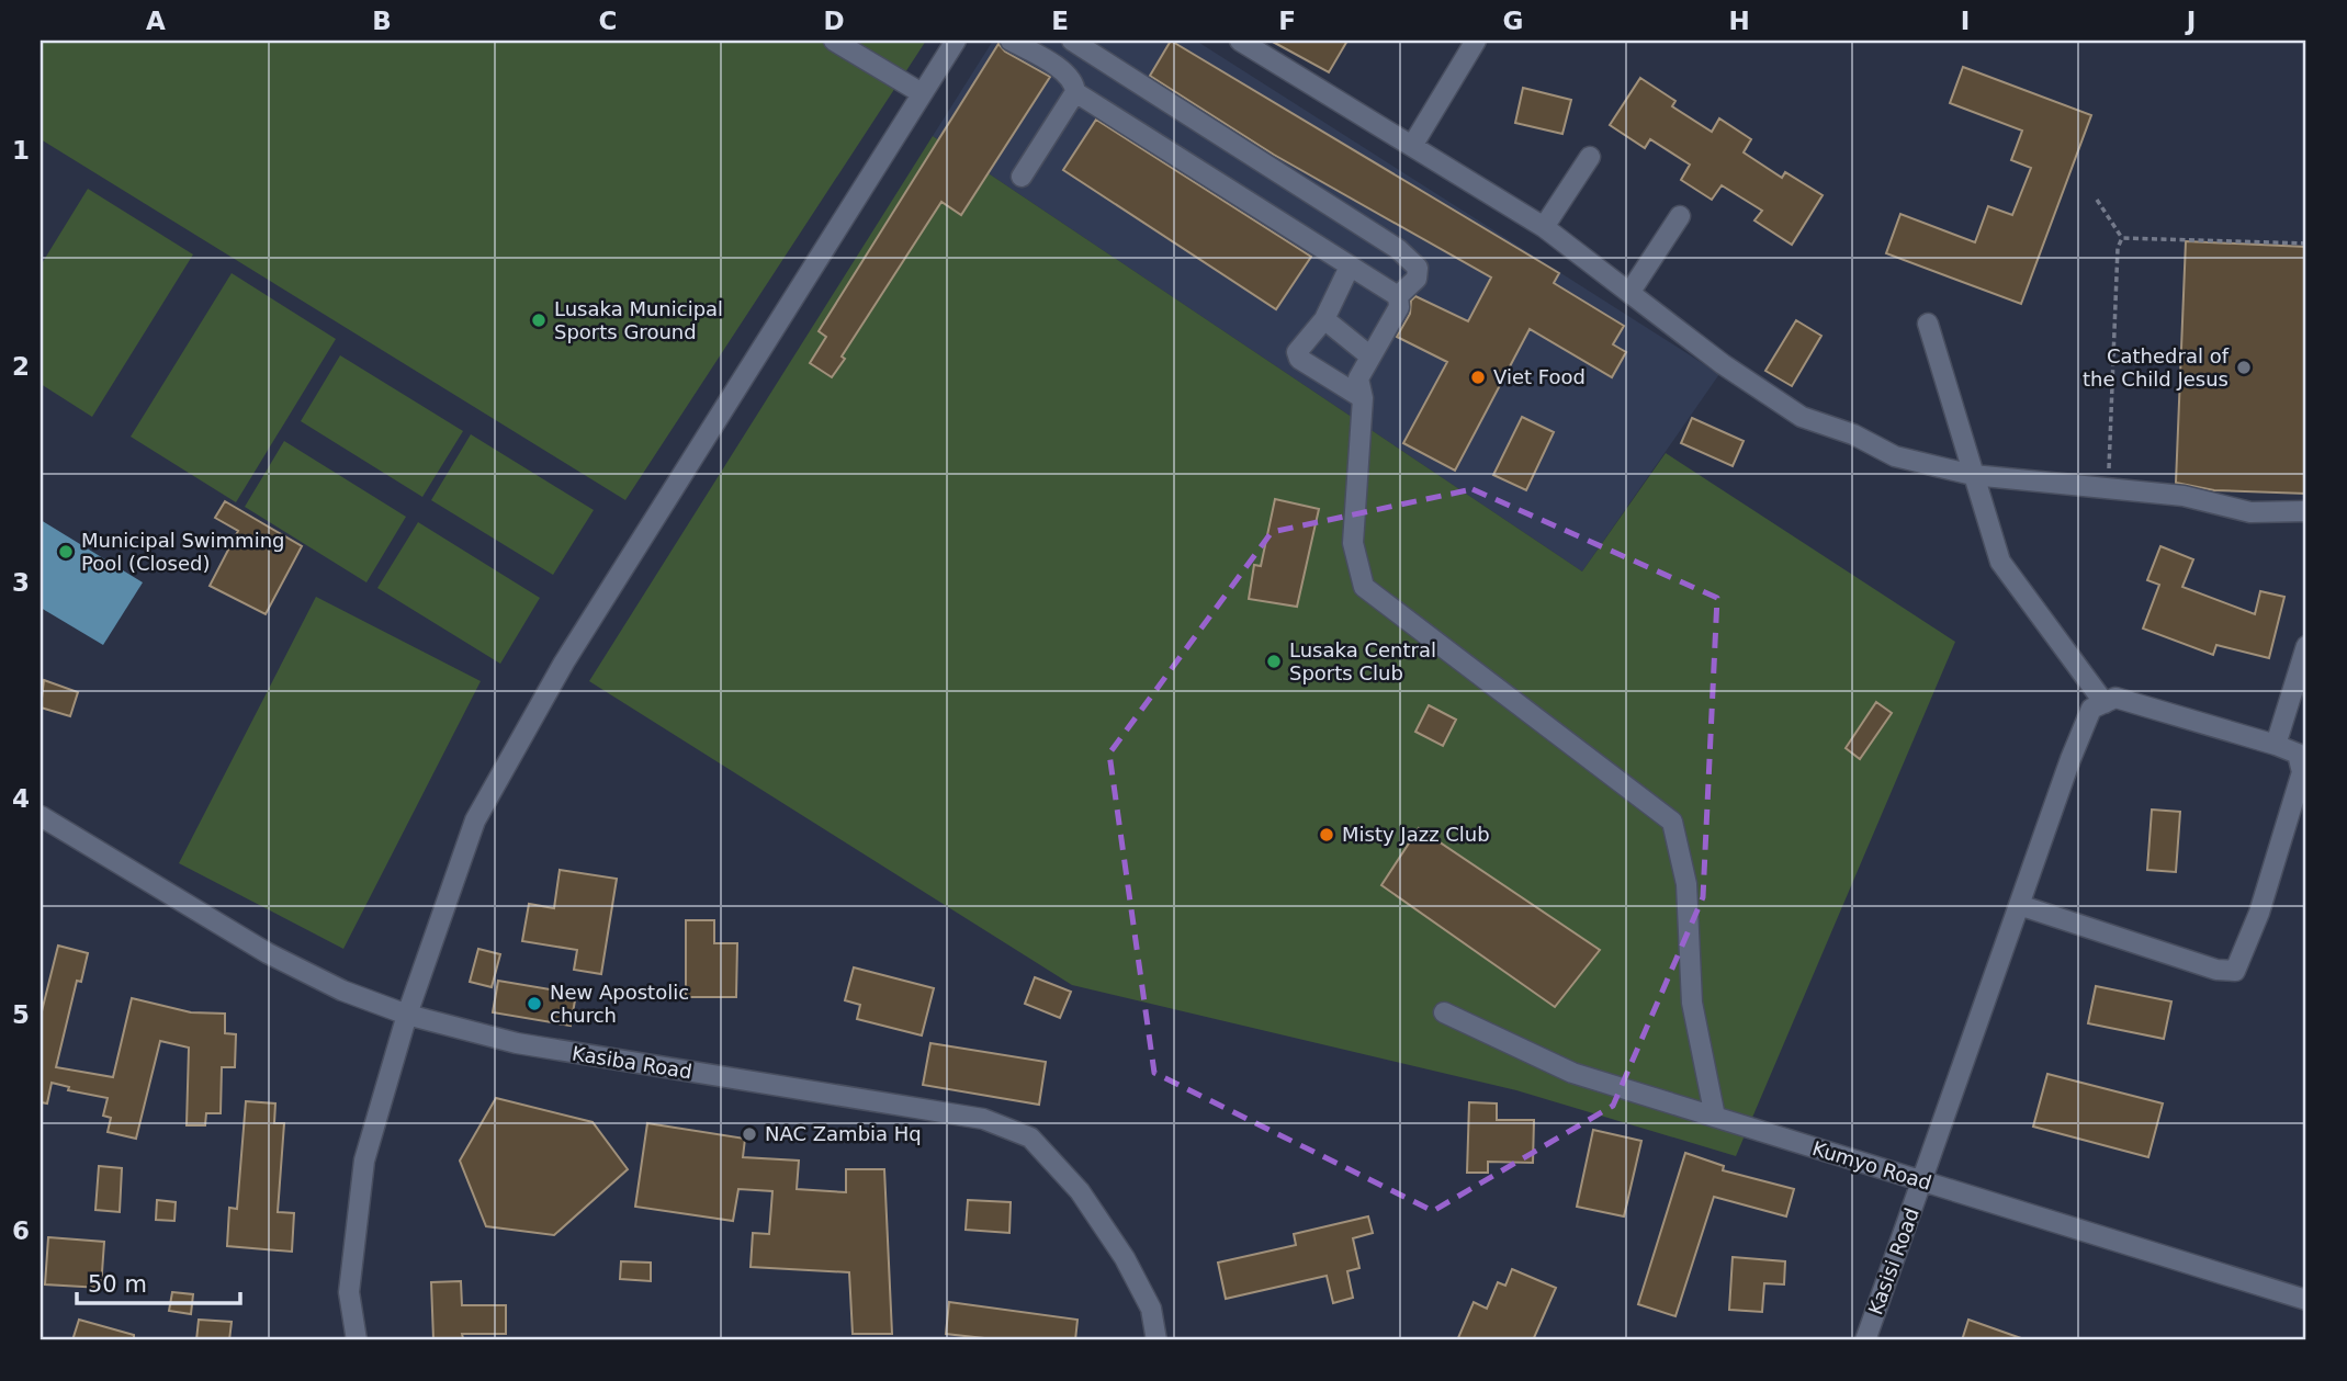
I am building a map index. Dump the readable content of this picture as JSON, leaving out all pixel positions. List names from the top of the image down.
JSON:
{
  "streets": {
    "street": ["Kasiba Road", "Kumyo Road", "Kasisi Road"]
  },
  "crossings": [
    ["Kumyo Road", "Kasisi Road"]
  ],
  "places": [
    "Lusaka Municipal Sports Ground",
    "Cathedral of the Child Jesus",
    "Viet Food",
    "Municipal Swimming Pool (Closed)",
    "Lusaka Central Sports Club",
    "Misty Jazz Club",
    "New Apostolic church",
    "NAC Zambia Hq"
  ],
  "scale_bar": "50 m",
  "grid": {
    "columns": [
      "A",
      "B",
      "C",
      "D",
      "E",
      "F",
      "G",
      "H",
      "I",
      "J"
    ],
    "rows": [
      "1",
      "2",
      "3",
      "4",
      "5",
      "6"
    ]
  }
}
